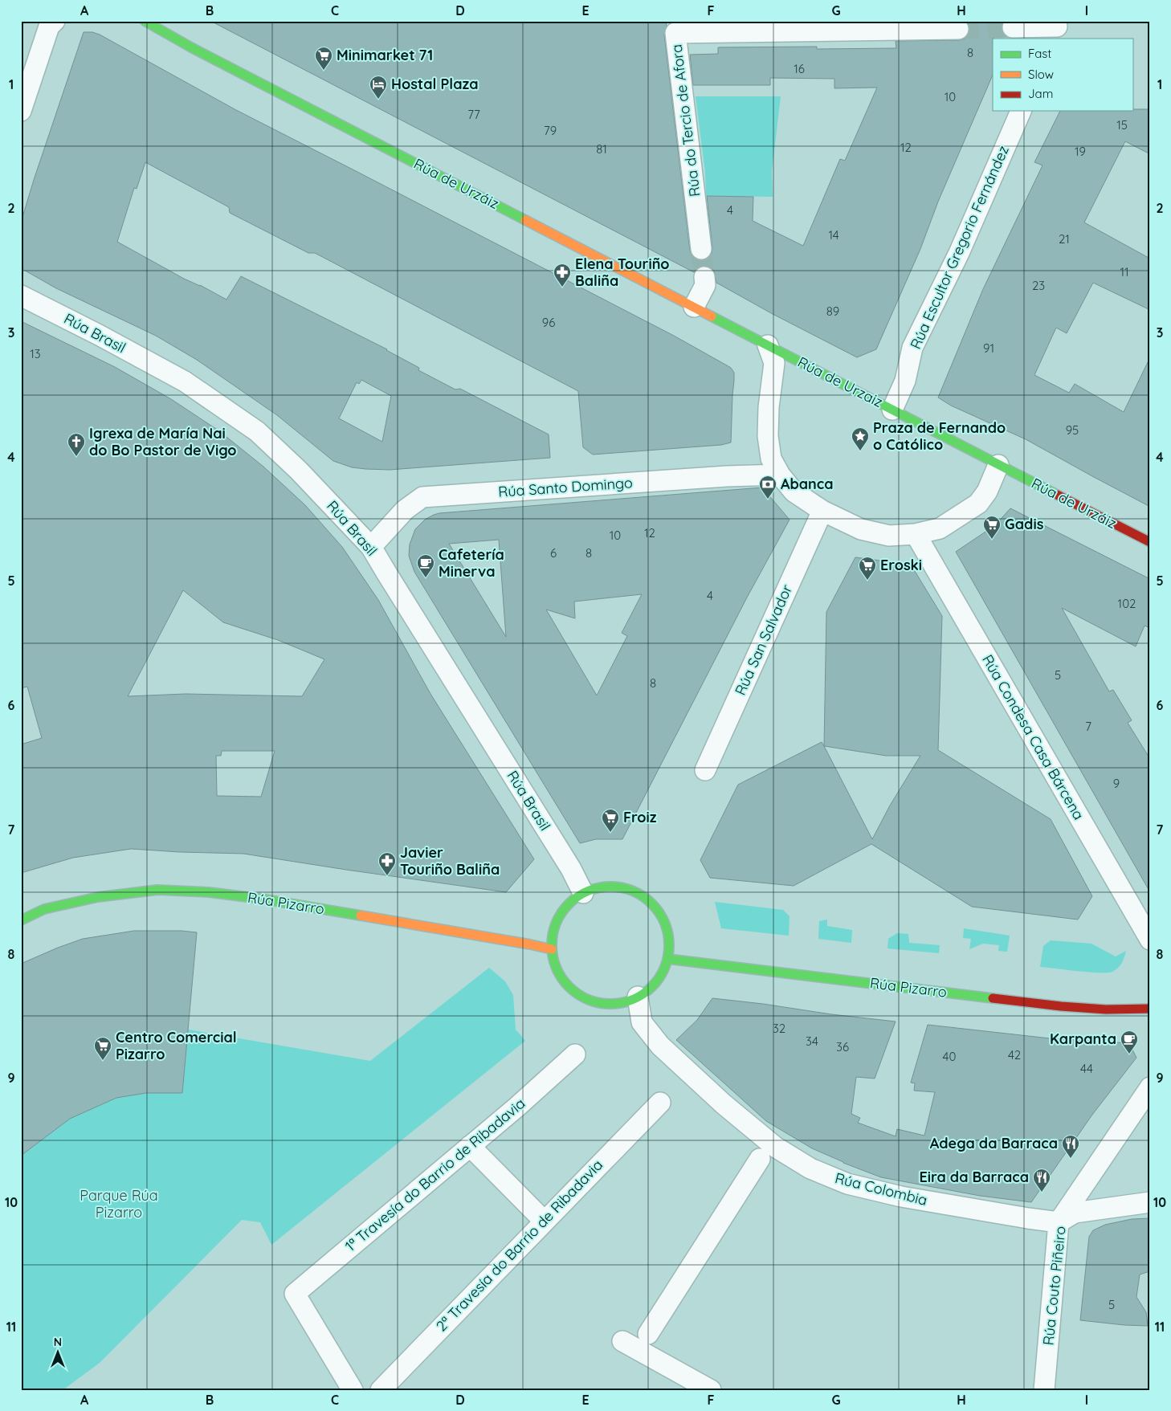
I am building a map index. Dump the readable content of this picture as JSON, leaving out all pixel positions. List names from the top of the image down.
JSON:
{
  "streets": {
    "main road": ["Rúa de Urzáiz", "Rúa de Urzaiz", "Rúa Pizarro"],
    "street": [
      "Rúa do Tercio de Afora",
      "Rúa Escultor Gregorio Fernández",
      "Rúa Brasil",
      "Rúa Santo Domingo",
      "Rúa San Salvador",
      "Rúa Condesa Casa Bárcena",
      "1ª Travesía do Barrio de Ribadavia",
      "Rúa Colombia",
      "2ª Travesía do Barrio de Ribadavia",
      "Rúa Couto Piñeiro"
    ]
  },
  "crossings": [
    ["Rúa de Urzáiz", "Rúa de Urzaiz"],
    ["Rúa Escultor Gregorio Fernández", "Rúa de Urzaiz"],
    ["Rúa Brasil", "Rúa Santo Domingo"],
    ["Rúa Brasil", "Rúa Pizarro"],
    ["Rúa Brasil", "Rúa Colombia"],
    ["Rúa Pizarro", "Rúa Colombia"],
    ["Rúa Colombia", "Rúa Couto Piñeiro"]
  ],
  "parks": ["Parque Rúa Pizarro"],
  "places": {
    "supermarket": [
      "Minimarket 71",
      "Gadis",
      "Eroski",
      "Froiz",
      "Centro Comercial Pizarro"
    ],
    "hotel": ["Hostal Plaza"],
    "pharmacy": ["Elena Touriño Baliña", "Javier Touriño Baliña"],
    "place": ["Praza de Fernando o Católico"],
    "church": ["Igrexa de María Nai do Bo Pastor de Vigo"],
    "bank": ["Abanca"],
    "cafe": ["Cafetería Minerva", "Karpanta"],
    "restaurant": ["Adega da Barraca", "Eira da Barraca"]
  },
  "house_numbers": [
    "8",
    "16",
    "10",
    "77",
    "15",
    "79",
    "12",
    "81",
    "19",
    "4",
    "14",
    "21",
    "11",
    "23",
    "89",
    "96",
    "91",
    "13",
    "95",
    "12",
    "10",
    "6",
    "8",
    "4",
    "102",
    "5",
    "8",
    "7",
    "9",
    "32",
    "34",
    "36",
    "42",
    "40",
    "44",
    "5"
  ],
  "legend": ["Fast", "Slow", "Jam"],
  "north": "top",
  "grid": {
    "columns": [
      "A",
      "B",
      "C",
      "D",
      "E",
      "F",
      "G",
      "H",
      "I"
    ],
    "rows": [
      "1",
      "2",
      "3",
      "4",
      "5",
      "6",
      "7",
      "8",
      "9",
      "10",
      "11"
    ]
  }
}
